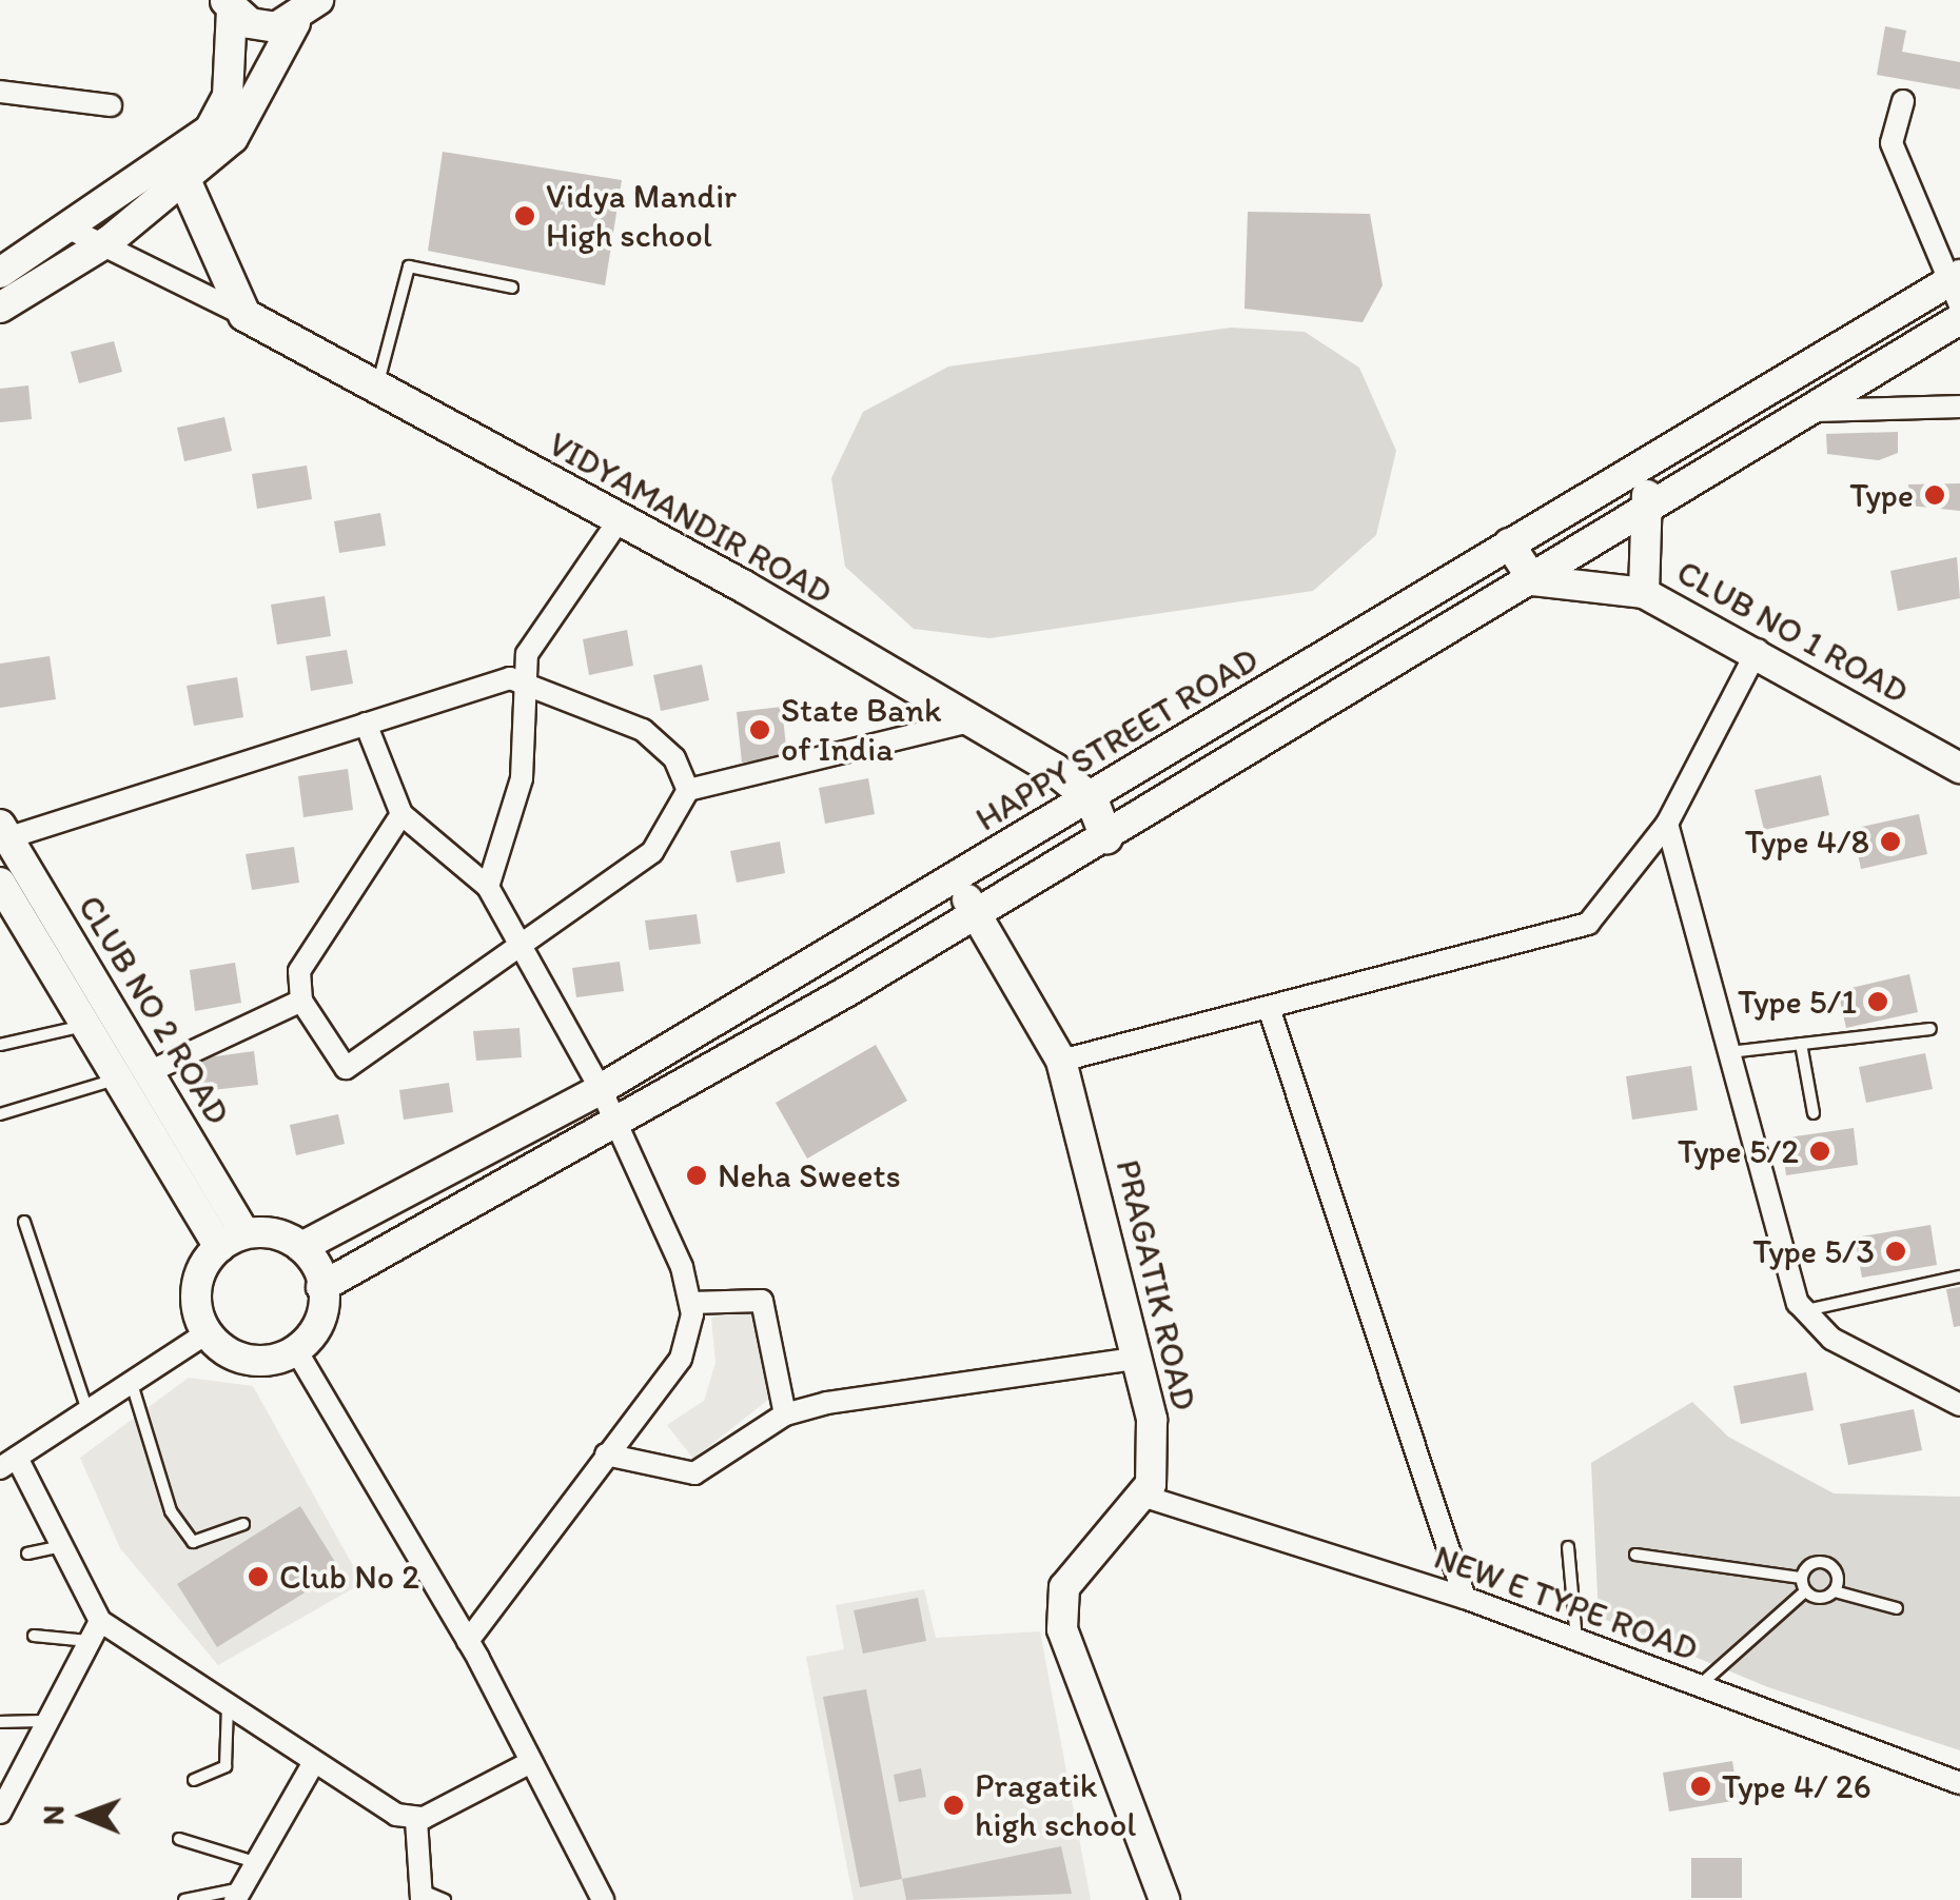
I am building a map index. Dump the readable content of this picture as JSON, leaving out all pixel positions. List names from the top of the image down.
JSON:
{
  "streets": {
    "main road": ["VIDYAMANDIR ROAD"],
    "street": [
      "CLUB NO 1 ROAD",
      "HAPPY STREET ROAD",
      "CLUB NO 2 ROAD",
      "PRAGATIK ROAD",
      "NEW E TYPE ROAD"
    ]
  },
  "crossings": [
    ["VIDYAMANDIR ROAD", "HAPPY STREET ROAD"],
    ["HAPPY STREET ROAD", "CLUB NO 2 ROAD"],
    ["HAPPY STREET ROAD", "PRAGATIK ROAD"],
    ["PRAGATIK ROAD", "NEW E TYPE ROAD"]
  ],
  "places": [
    "Vidya Mandir High school",
    "Type",
    "State Bank of India",
    "Type 4/8",
    "Type 5/1",
    "Type 5/2",
    "Neha Sweets",
    "Type 5/3",
    "Club No 2",
    "Type 4/ 26",
    "Pragatik high school"
  ],
  "north": "left"
}
